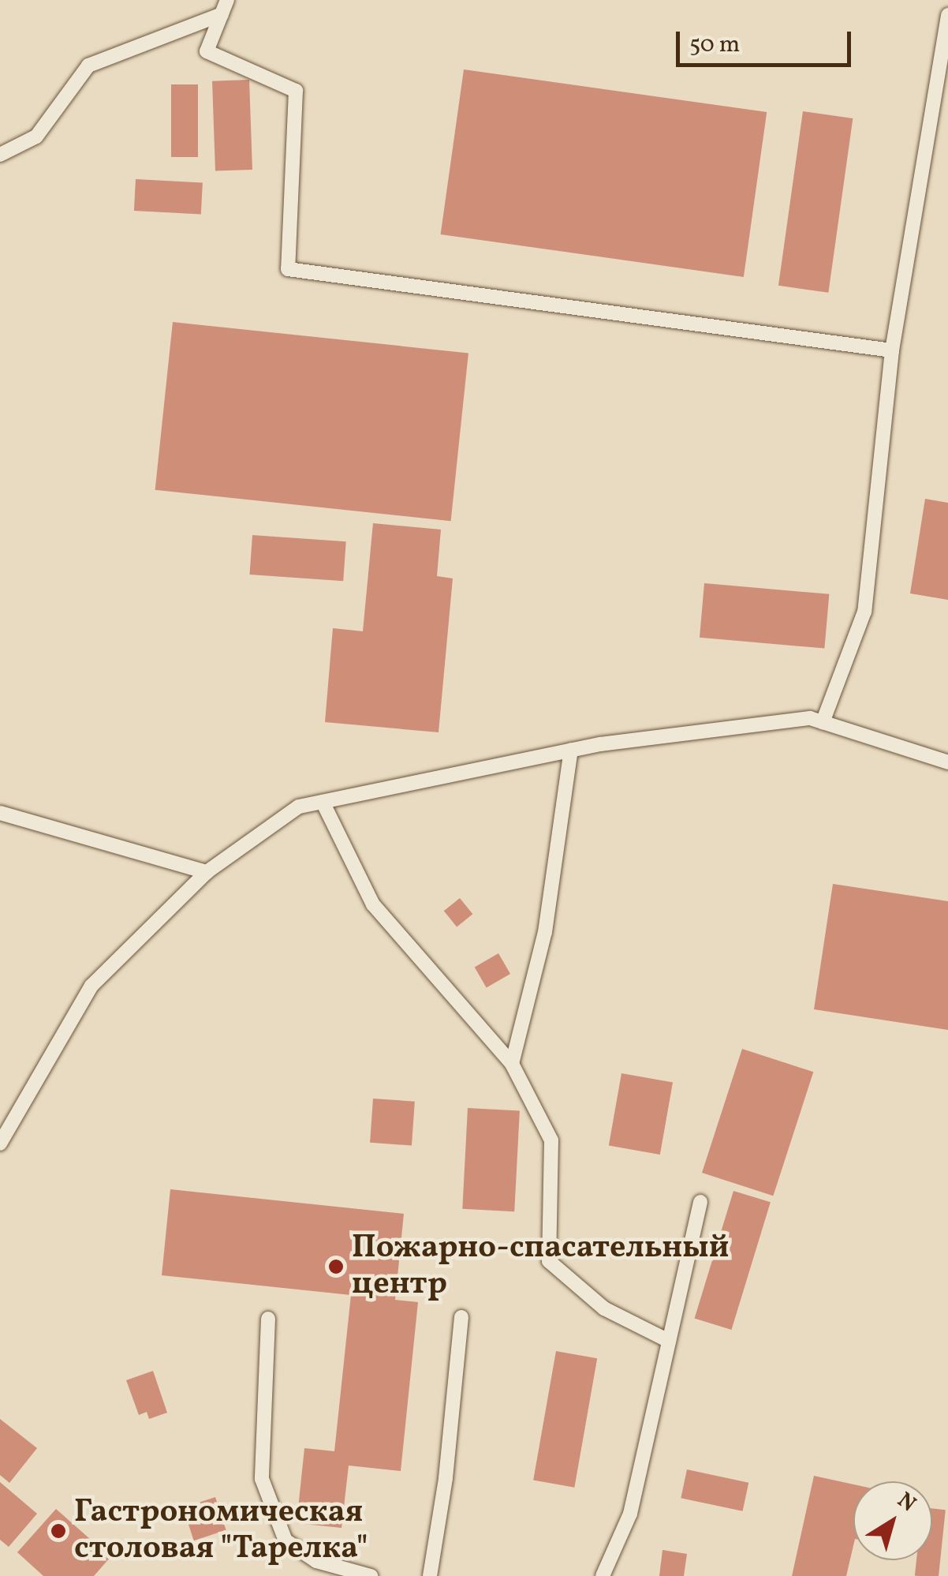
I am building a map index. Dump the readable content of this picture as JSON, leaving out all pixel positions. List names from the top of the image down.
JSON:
{
  "places": ["Пожарно-спасательный центр", "Гастрономическая столовая \"Тарелка\""],
  "scale_bar": "50 m",
  "north": "top right"
}
